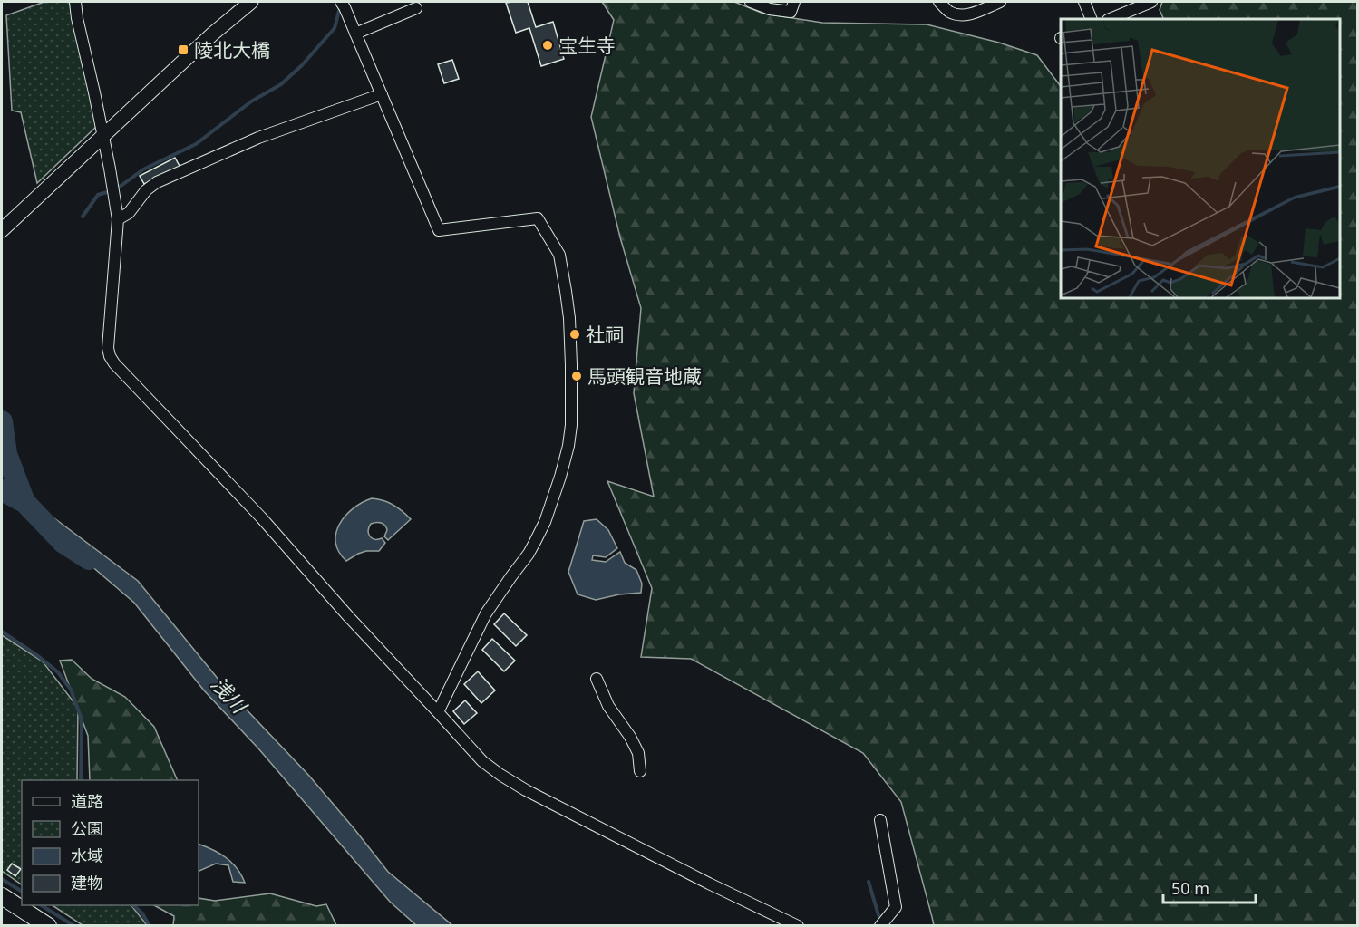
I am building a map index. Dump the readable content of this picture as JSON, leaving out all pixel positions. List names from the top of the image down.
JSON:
{
  "water": ["浅川"],
  "places": {
    "other": ["宝生寺", "社祠", "馬頭観音地蔵"],
    "transit": ["陵北大橋"]
  },
  "legend": [
    "道路",
    "公園",
    "水域",
    "建物"
  ],
  "scale_bar": "50 m"
}
